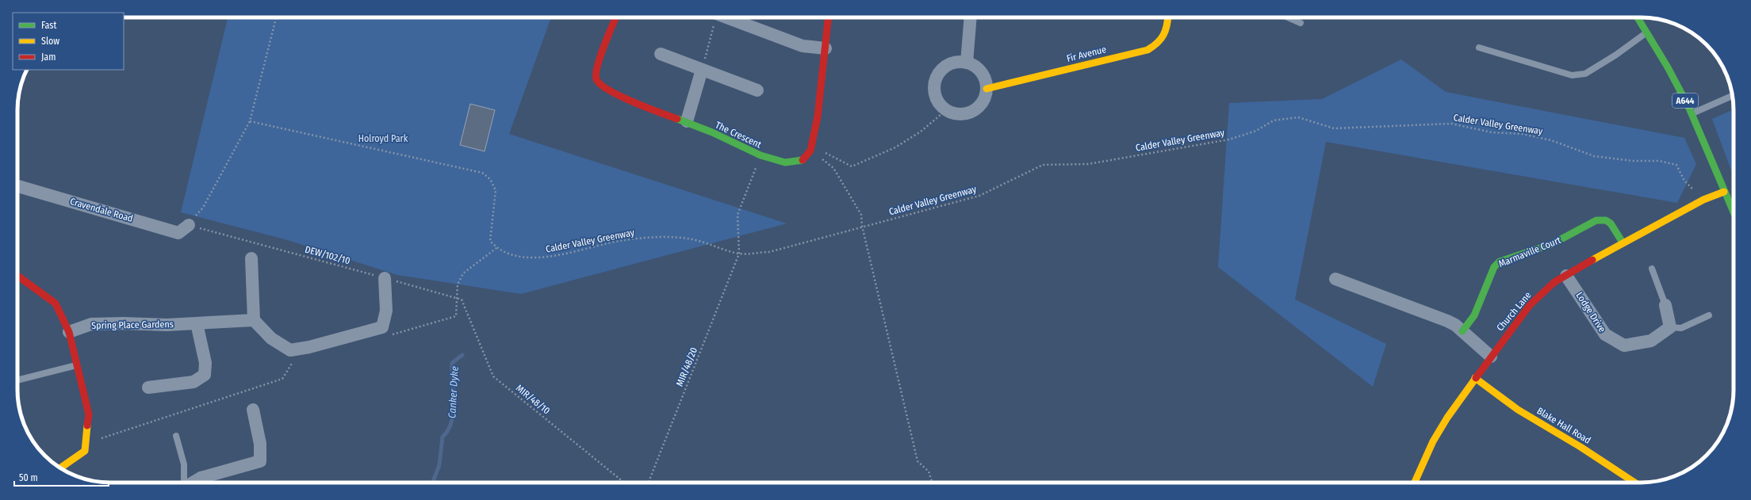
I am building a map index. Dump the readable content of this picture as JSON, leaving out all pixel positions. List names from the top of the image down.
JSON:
{
  "streets": {
    "main road": [
      "Fir Avenue",
      "A644",
      "The Crescent",
      "Marmaville Court",
      "Church Lane",
      "Blake Hall Road"
    ],
    "street": ["Cravendale Road", "Lodge Drive", "Spring Place Gardens"],
    "path": [
      "Calder Valley Greenway",
      "DEW/102/10",
      "MIR/48/20",
      "MIR/48/10"
    ]
  },
  "crossings": [
    ["A644", "Church Lane"],
    ["Calder Valley Greenway", "Church Lane"],
    ["Calder Valley Greenway", "MIR/48/20"],
    ["Cravendale Road", "DEW/102/10"],
    ["Marmaville Court", "Church Lane"],
    ["DEW/102/10", "MIR/48/10"],
    ["Church Lane", "Lodge Drive"],
    ["Church Lane", "Blake Hall Road"]
  ],
  "water": ["Canker Dyke"],
  "parks": ["Holroyd Park"],
  "legend": ["Fast", "Slow", "Jam"],
  "scale_bar": "50 m"
}
